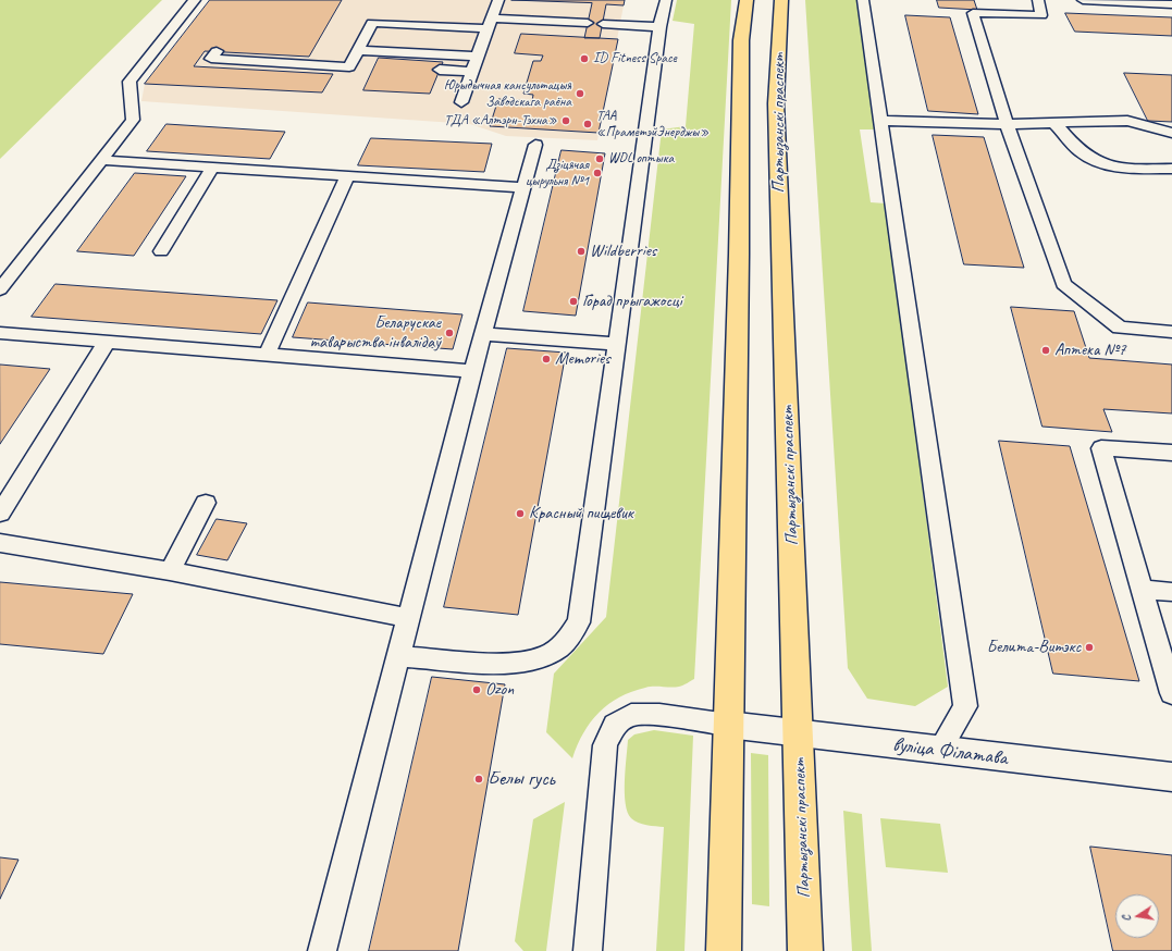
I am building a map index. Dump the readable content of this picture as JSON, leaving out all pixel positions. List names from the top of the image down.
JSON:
{
  "streets": {
    "main road": ["Партызанскі праспект"],
    "street": ["вуліца Філатава"]
  },
  "crossings": [
    ["Партызанскі праспект", "вуліца Філатава"]
  ],
  "places": [
    "ID Fitness Space",
    "Юрыдычная кансультацыя Заводскага раёна",
    "ТДА «Алтэрн-Тэхна»",
    "ТАА «ПраметэйЭнерджы»",
    "WDL оптыка",
    "Дзіцячая цырульня №1",
    "Wildberries",
    "Горад прыгажосці",
    "Беларускае таварыства інвалідаў",
    "Аптека №7",
    "Memories",
    "Красный пищевик",
    "Белита-Витэкс",
    "Ozon",
    "Белы гусь"
  ],
  "north": "left"
}
